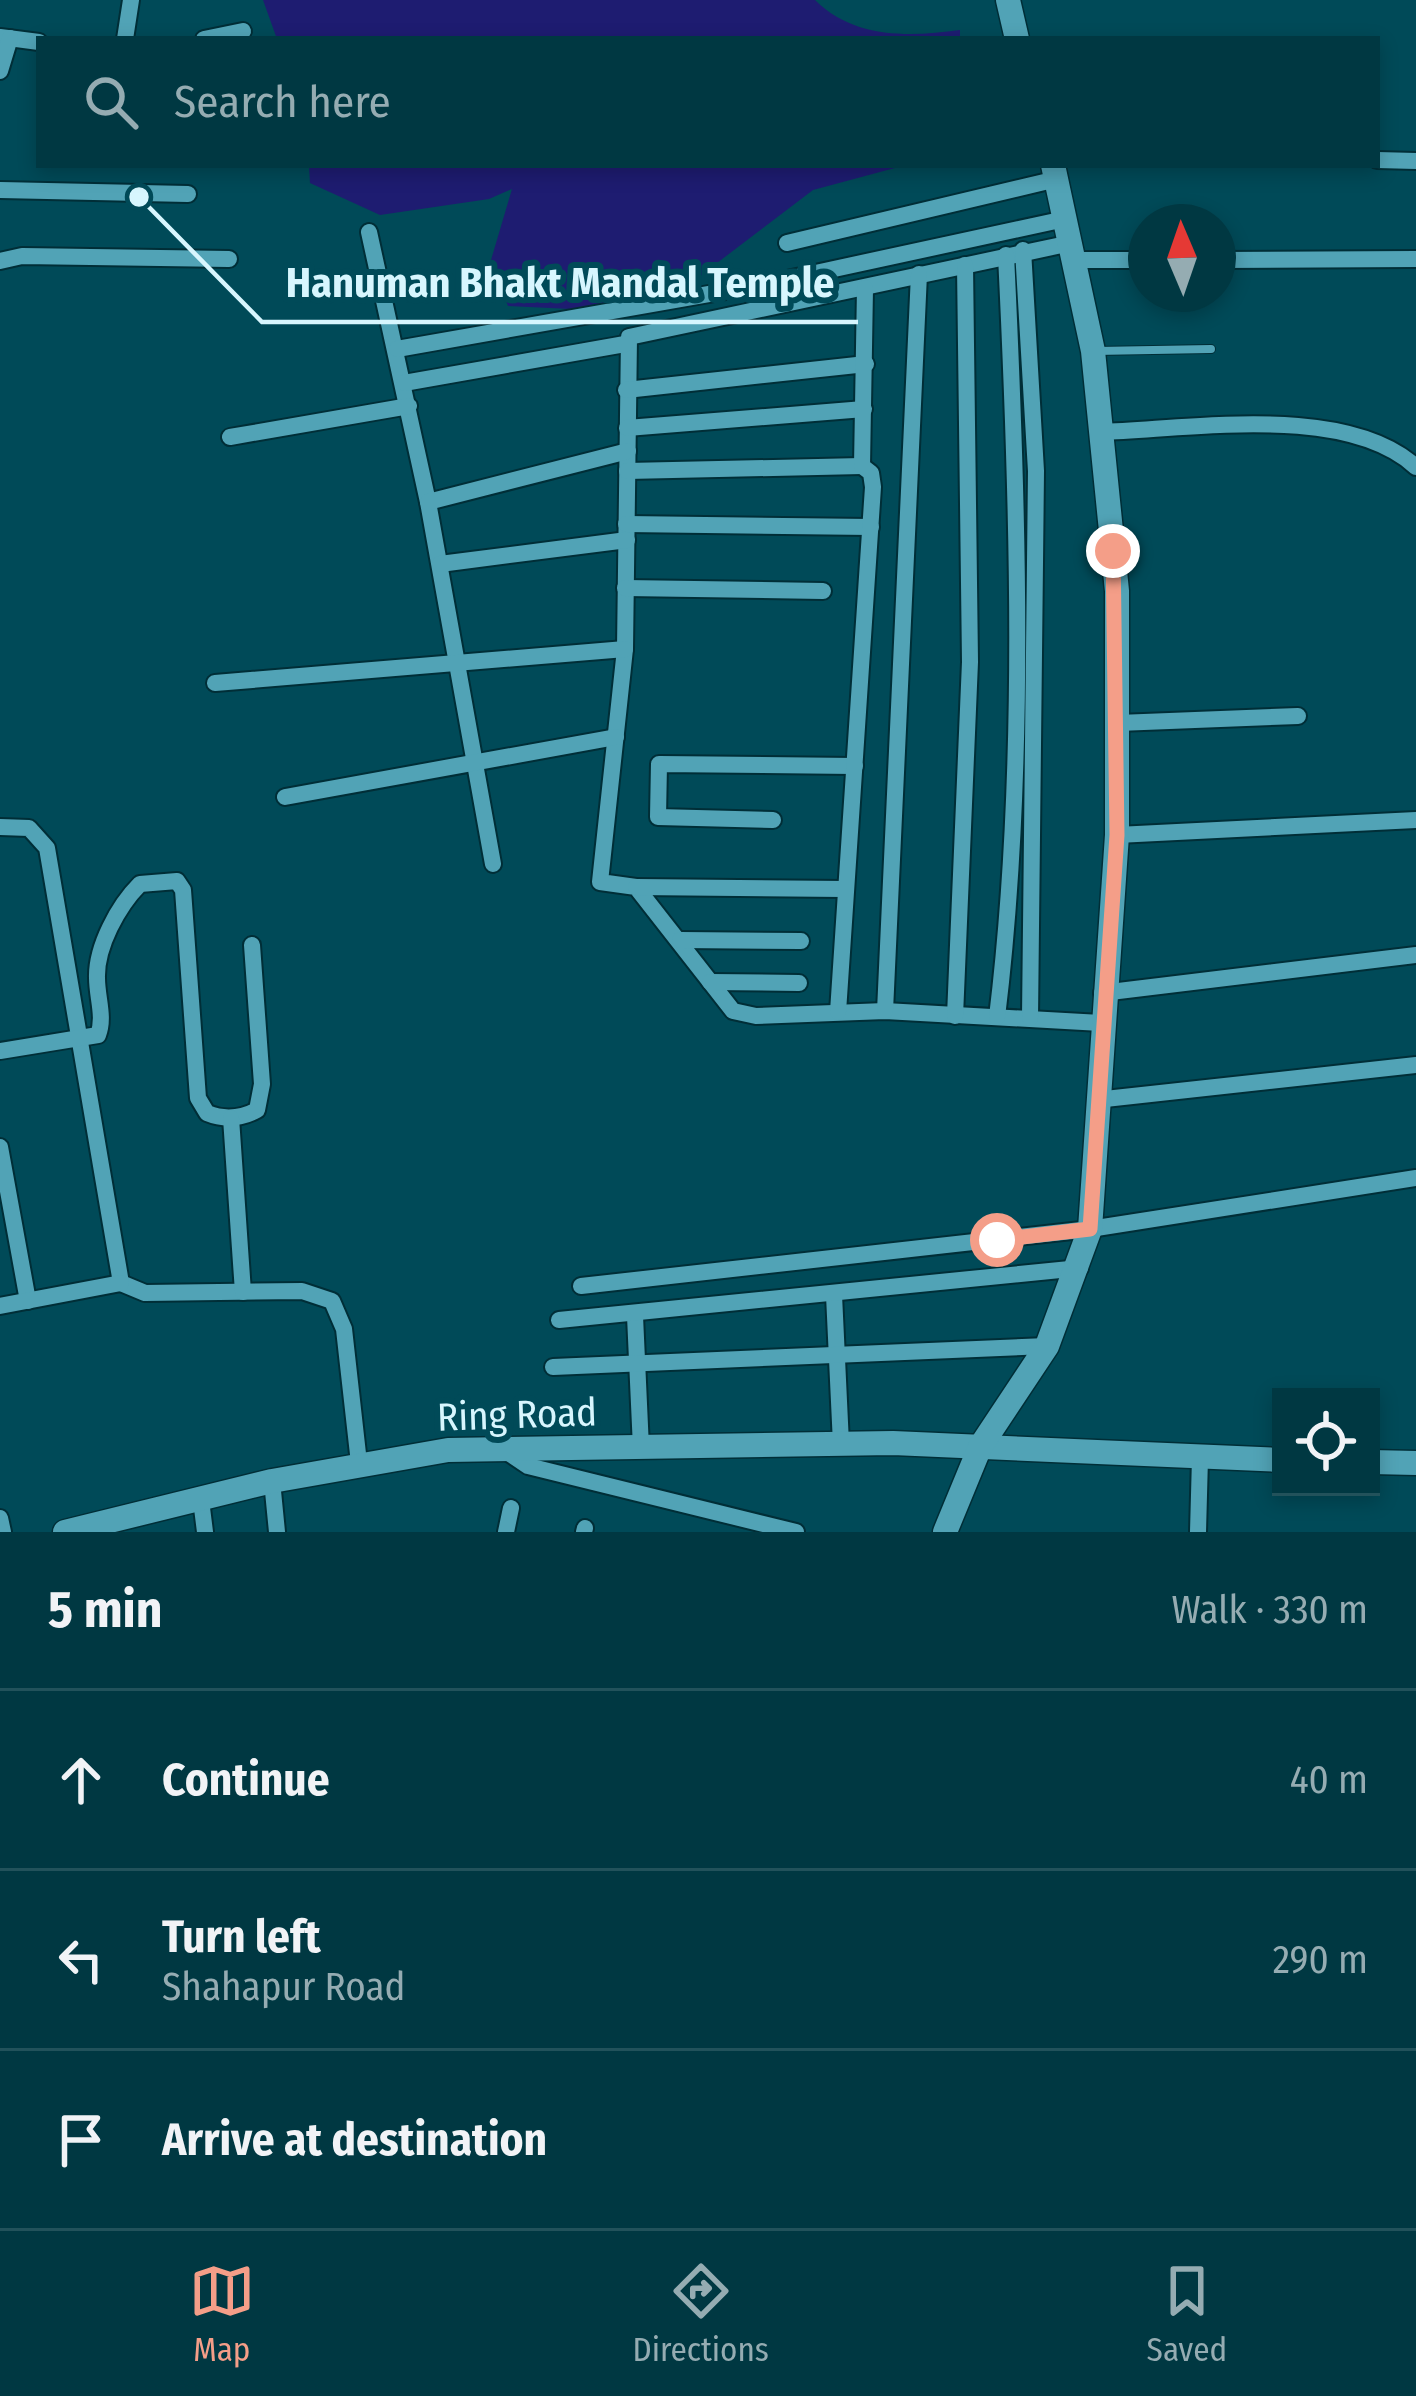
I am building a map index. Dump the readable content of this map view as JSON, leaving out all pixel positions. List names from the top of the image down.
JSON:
{
  "streets": {
    "main road": ["Ring Road"]
  },
  "places": ["Hanuman Bhakt Mandal Temple"],
  "north": "top",
  "page": {
    "search": "Search here",
    "heading": ["5 min", "Walk · 330 m"],
    "list": [
      ["Continue", "40 m"],
      ["Turn left", "Shahapur Road", "290 m"],
      "Arrive at destination"
    ],
    "nav": ["Map", "Directions", "Saved"]
  }
}
